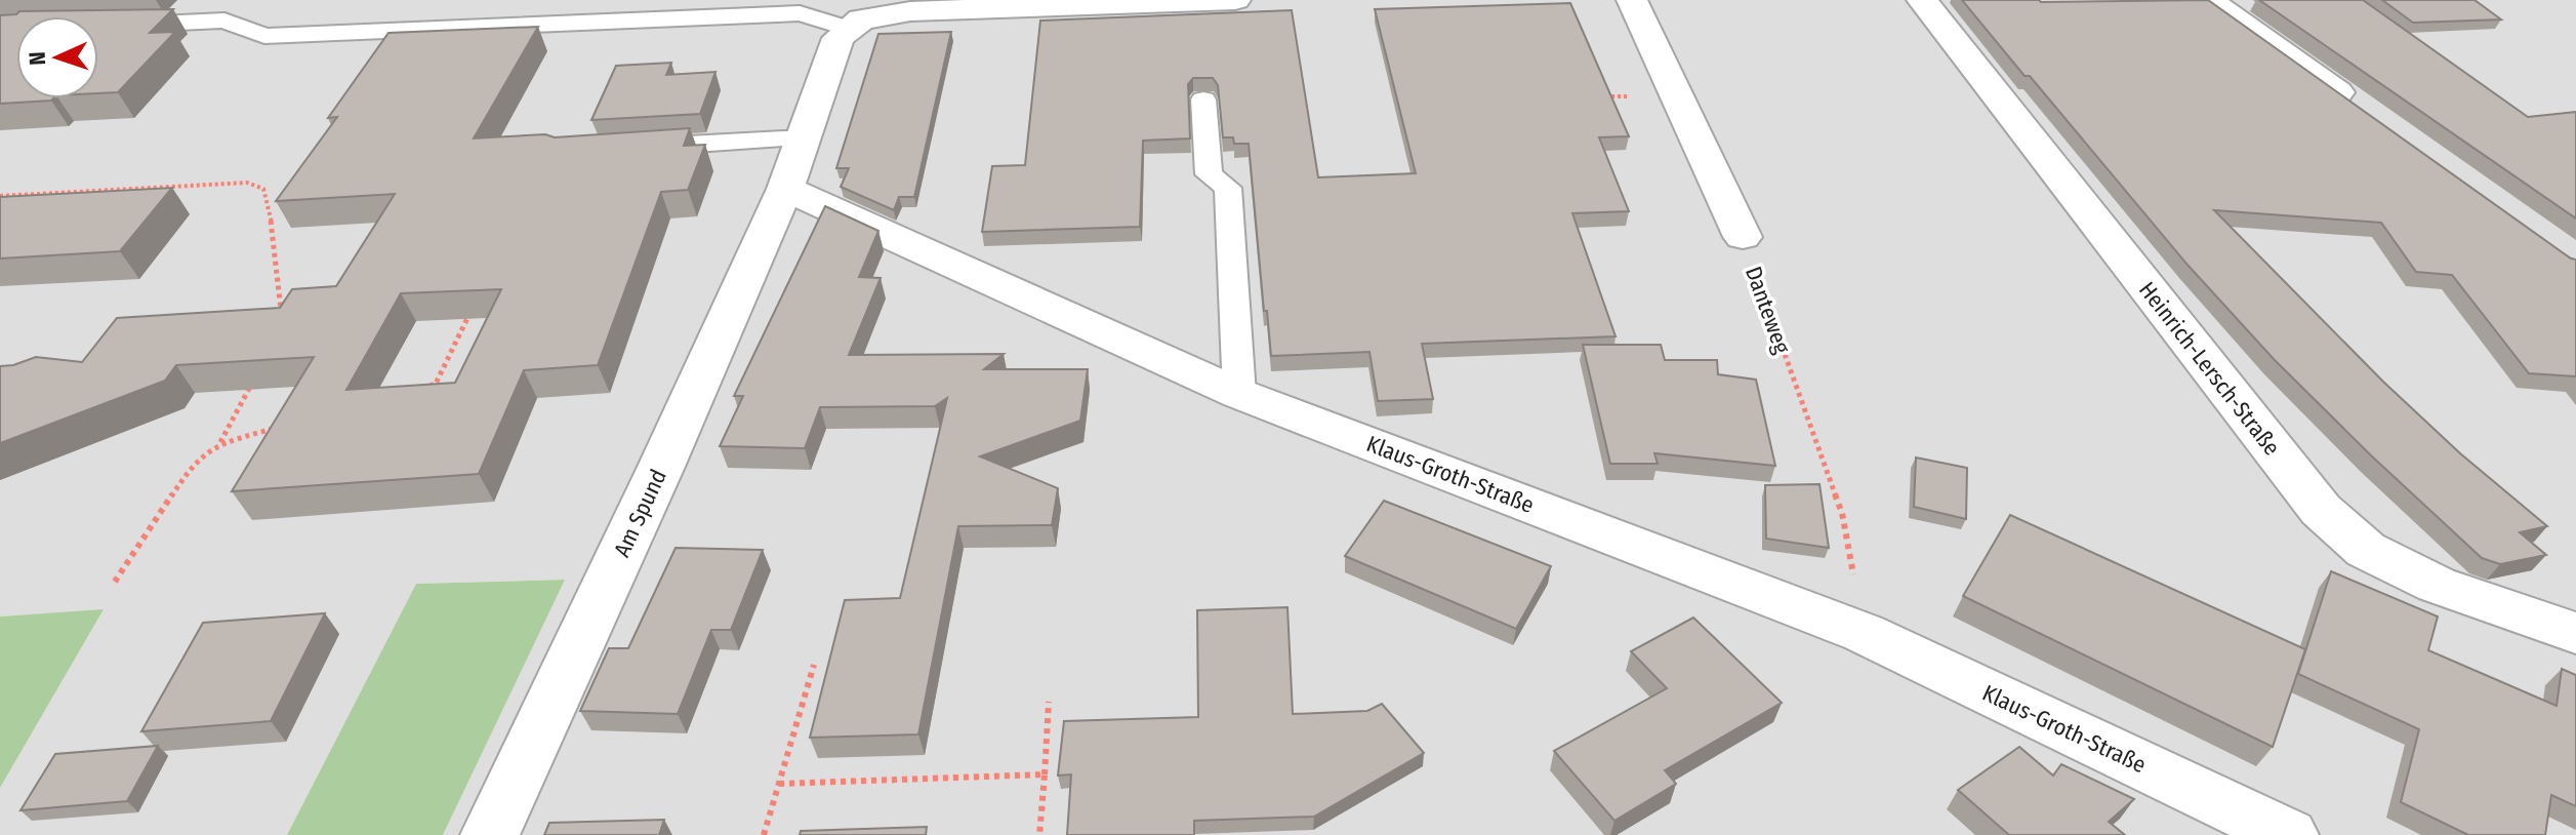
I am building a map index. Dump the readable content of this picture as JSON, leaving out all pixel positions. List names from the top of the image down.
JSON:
{
  "streets": {
    "street": [
      "Danteweg",
      "Heinrich-Lersch-Straße",
      "Klaus-Groth-Straße",
      "Am Spund"
    ]
  },
  "crossings": [
    ["Danteweg", "Klaus-Groth-Straße"],
    ["Klaus-Groth-Straße", "Am Spund"]
  ],
  "north": "left"
}
